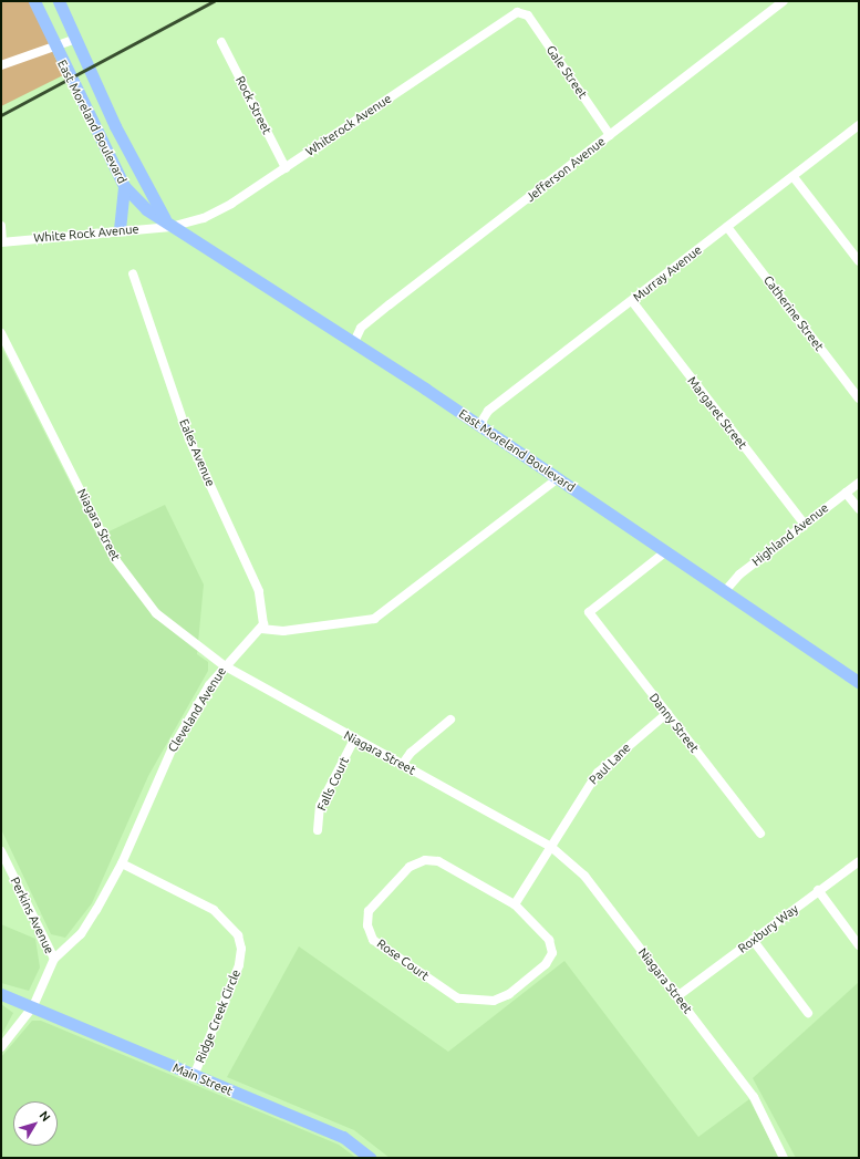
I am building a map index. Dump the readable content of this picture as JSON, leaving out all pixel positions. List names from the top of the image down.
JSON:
{
  "streets": {
    "main road": ["East Moreland Boulevard", "Main Street"],
    "street": [
      "Gale Street",
      "Rock Street",
      "Whiterock Avenue",
      "Jefferson Avenue",
      "White Rock Avenue",
      "Murray Avenue",
      "Catherine Street",
      "Margaret Street",
      "Eales Avenue",
      "Niagara Street",
      "Highland Avenue",
      "Cleveland Avenue",
      "Danny Street",
      "Paul Lane",
      "Falls Court",
      "Perkins Avenue",
      "Roxbury Way",
      "Rose Court",
      "Ridge Creek Circle"
    ]
  },
  "crossings": [
    ["Gale Street", "Whiterock Avenue"],
    ["Gale Street", "Jefferson Avenue"],
    ["Rock Street", "Whiterock Avenue"],
    ["East Moreland Boulevard", "Whiterock Avenue"],
    ["East Moreland Boulevard", "Jefferson Avenue"],
    ["East Moreland Boulevard", "White Rock Avenue"],
    ["East Moreland Boulevard", "Murray Avenue"],
    ["East Moreland Boulevard", "Highland Avenue"],
    ["East Moreland Boulevard", "Danny Street"],
    ["Whiterock Avenue", "White Rock Avenue"],
    ["Murray Avenue", "Catherine Street"],
    ["Murray Avenue", "Margaret Street"],
    ["Margaret Street", "Highland Avenue"],
    ["Eales Avenue", "Cleveland Avenue"],
    ["Niagara Street", "Cleveland Avenue"],
    ["Niagara Street", "Paul Lane"],
    ["Niagara Street", "Falls Court"],
    ["Niagara Street", "Roxbury Way"],
    ["Cleveland Avenue", "Perkins Avenue"],
    ["Cleveland Avenue", "Ridge Creek Circle"],
    ["Danny Street", "Paul Lane"],
    ["Perkins Avenue", "Main Street"],
    ["Ridge Creek Circle", "Main Street"]
  ],
  "north": "top right"
}
